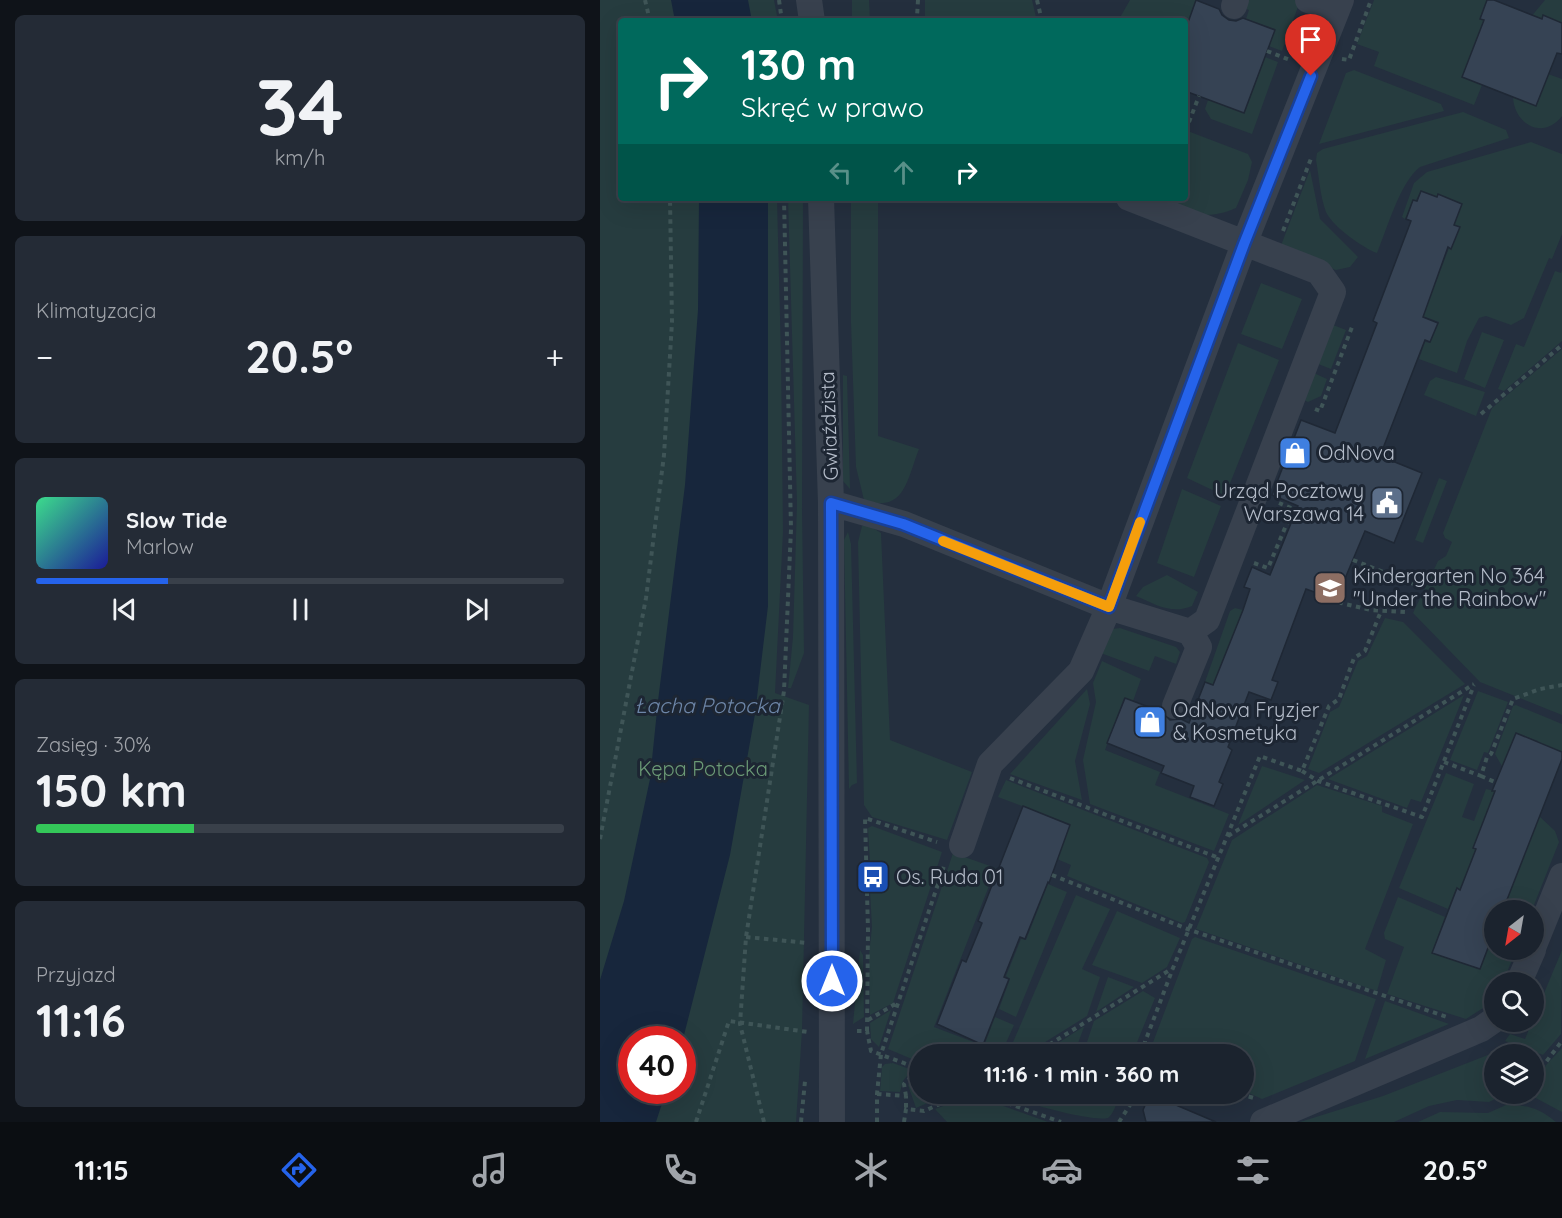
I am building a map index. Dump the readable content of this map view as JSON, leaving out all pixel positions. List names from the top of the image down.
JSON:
{
  "streets": {
    "street": ["Gwiaździsta"]
  },
  "water": ["Łacha Potocka"],
  "parks": ["Kępa Potocka"],
  "places": {
    "shop": ["OdNova", "OdNova Fryzjer & Kosmetyka"],
    "public building": ["Urząd Pocztowy Warszawa 14"],
    "school or university": ["Kindergarten No 364 \"Under the Rainbow\""],
    "bus stop": ["Os. Ruda 01"]
  },
  "north": "bottom left",
  "page": {
    "tile": [
      ["34", "km/h"],
      "Klimatyzacja",
      ["Zasięg · 30%", "150 km"],
      ["Przyjazd", "11:16"]
    ],
    "turn": ["130 m", "Skręć w prawo"],
    "heat": ["−", "20.5°", "+"],
    "song": ["Slow Tide", "Marlow"],
    "limit": "40",
    "trip": "11:16 · 1 min · 360 m",
    "tabs": ["11:15", "20.5°"]
  }
}
